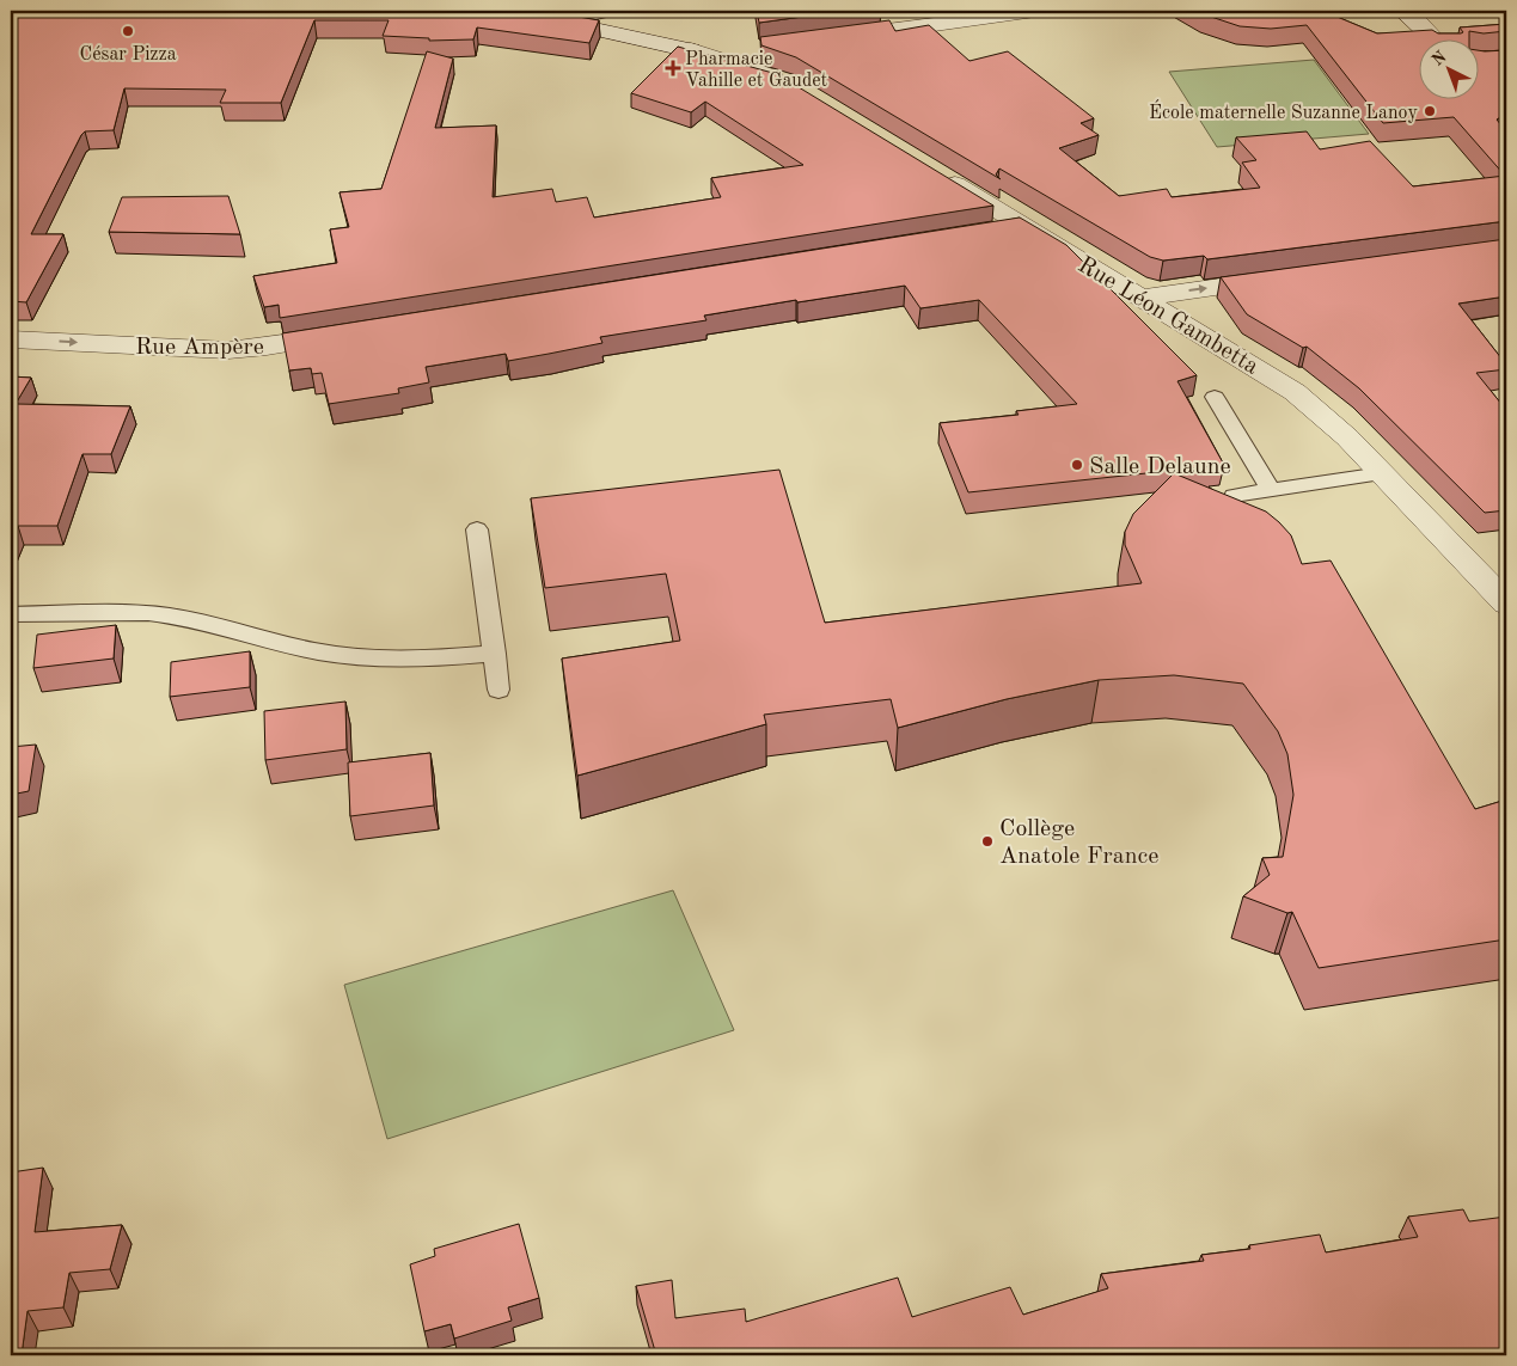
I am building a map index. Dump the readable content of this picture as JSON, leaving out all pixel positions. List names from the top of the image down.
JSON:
{
  "streets": {
    "street": ["Rue Léon Gambetta", "Rue Ampère"]
  },
  "one_way": ["Rue Ampère"],
  "places": {
    "other": [
      "César Pizza",
      "École maternelle Suzanne Lanoy",
      "Salle Delaune",
      "Collège Anatole France"
    ],
    "health": ["Pharmacie Vahille et Gaudet"]
  },
  "north": "top left"
}
